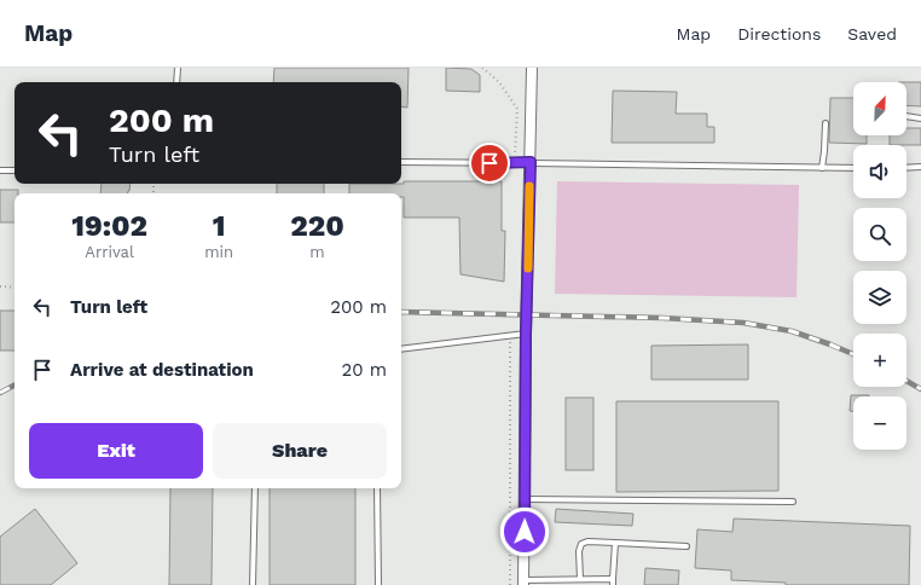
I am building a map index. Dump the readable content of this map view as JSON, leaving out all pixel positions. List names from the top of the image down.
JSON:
{
  "north": "top right",
  "page": {
    "header": "Map",
    "nav": ["Map", "Directions", "Saved"],
    "map_buttons": ["+", "−"],
    "turn": ["200 m", "Turn left"],
    "eta": [
      "19:02",
      "Arrival",
      "1",
      "min",
      "220",
      "m"
    ],
    "list": [
      {
        "name": "Turn left",
        "value": "200 m"
      },
      {
        "name": "Arrive at destination",
        "value": "20 m"
      }
    ],
    "buttons": ["Exit", "Share"]
  }
}
